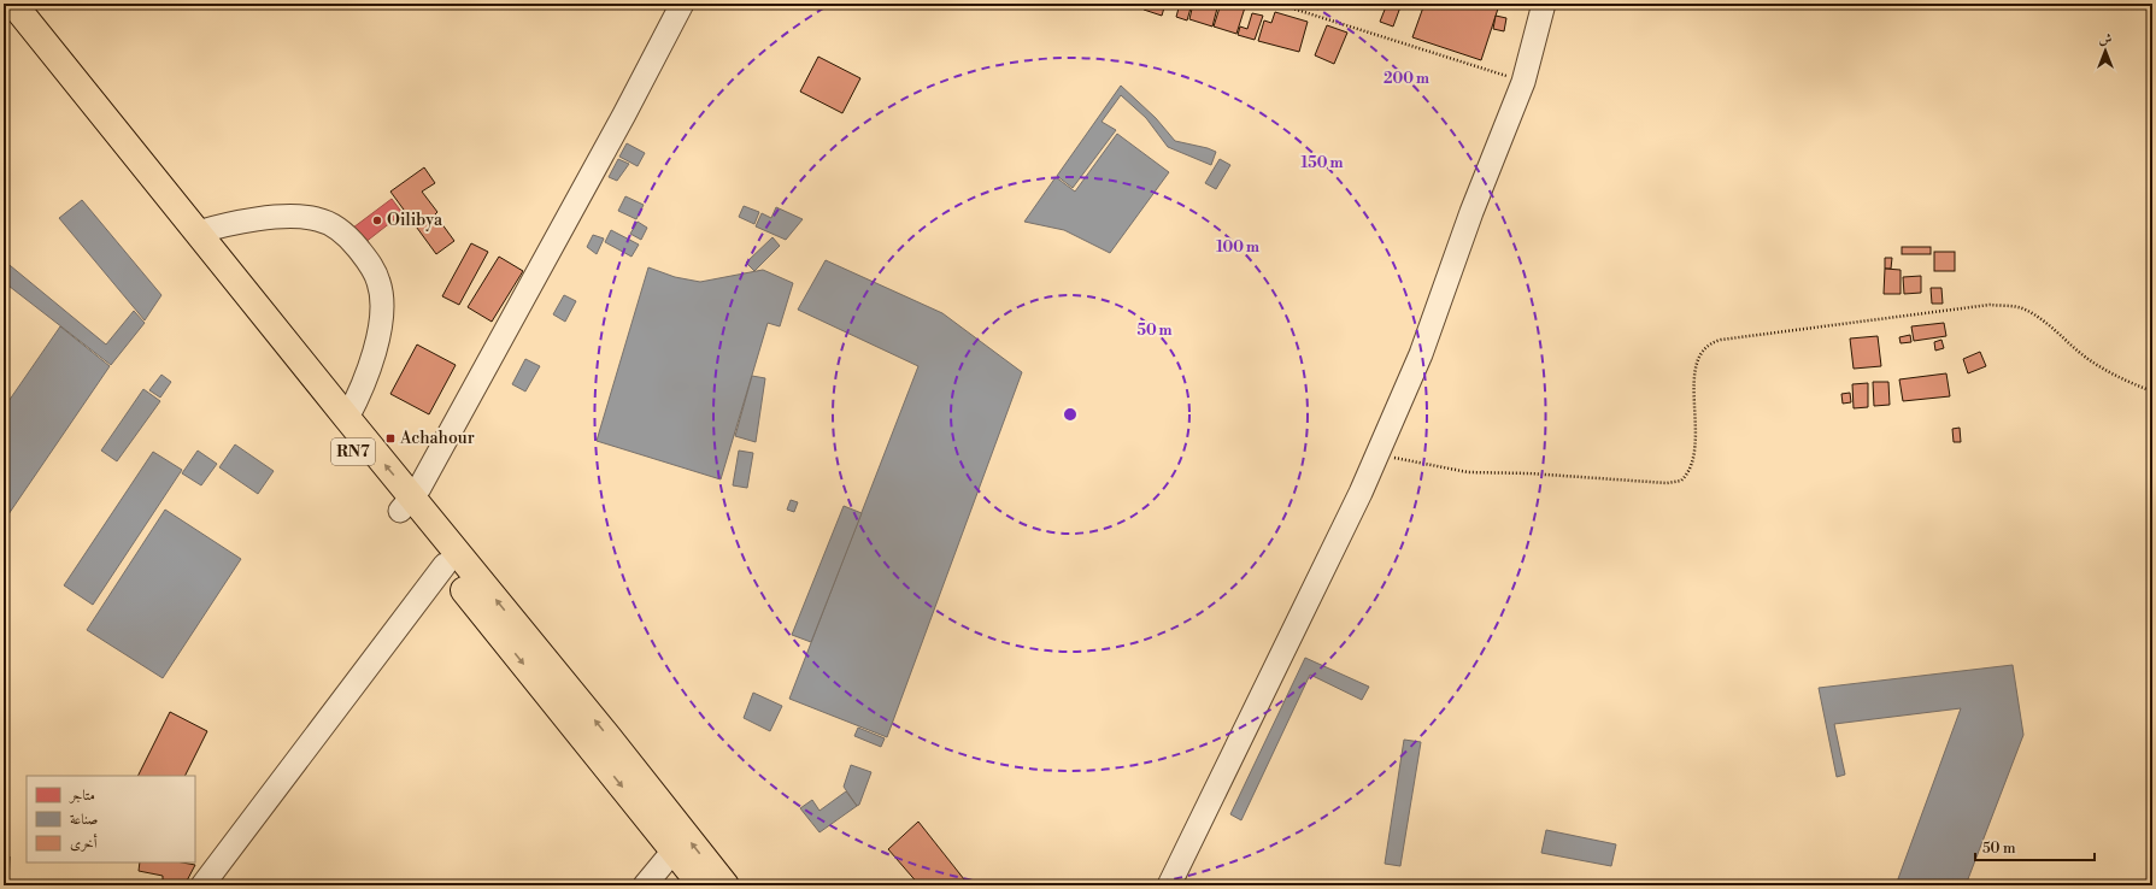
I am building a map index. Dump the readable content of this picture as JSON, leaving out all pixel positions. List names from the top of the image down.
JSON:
{
  "streets": {
    "highway": ["RN7"]
  },
  "places": {
    "other": ["Oilibya"],
    "transit": ["Achahour"]
  },
  "legend": ["متاجر", "صناعة", "أخرى"],
  "scale_bar": "50 m",
  "north": "top",
  "rings": [
    "200 m",
    "150 m",
    "100 m",
    "50 m"
  ]
}
